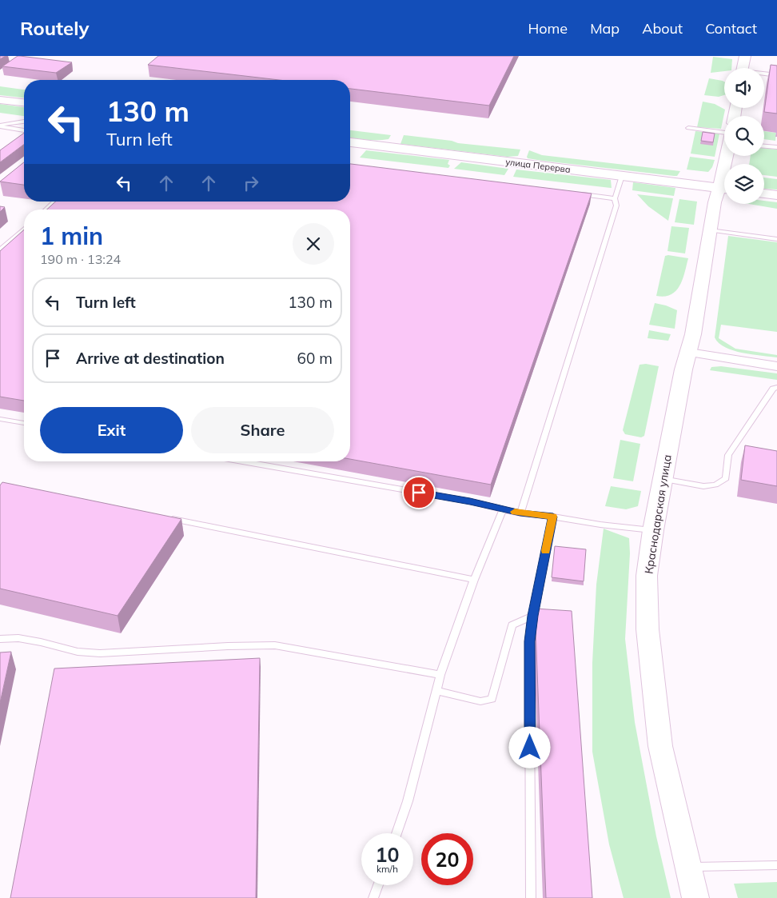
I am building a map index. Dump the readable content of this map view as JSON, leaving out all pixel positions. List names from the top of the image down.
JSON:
{
  "streets": {
    "street": ["улица Перерва", "Краснодарская улица"]
  },
  "page": {
    "header": "Routely",
    "nav": [
      "Home",
      "Map",
      "About",
      "Contact"
    ],
    "turn": ["130 m", "Turn left"],
    "heading": ["1 min", "190 m · 13:24"],
    "list": [
      {
        "name": "Turn left",
        "value": "130 m"
      },
      {
        "name": "Arrive at destination",
        "value": "60 m"
      }
    ],
    "buttons": ["Exit", "Share"],
    "speed": "10 km/h",
    "limit": "20"
  }
}
